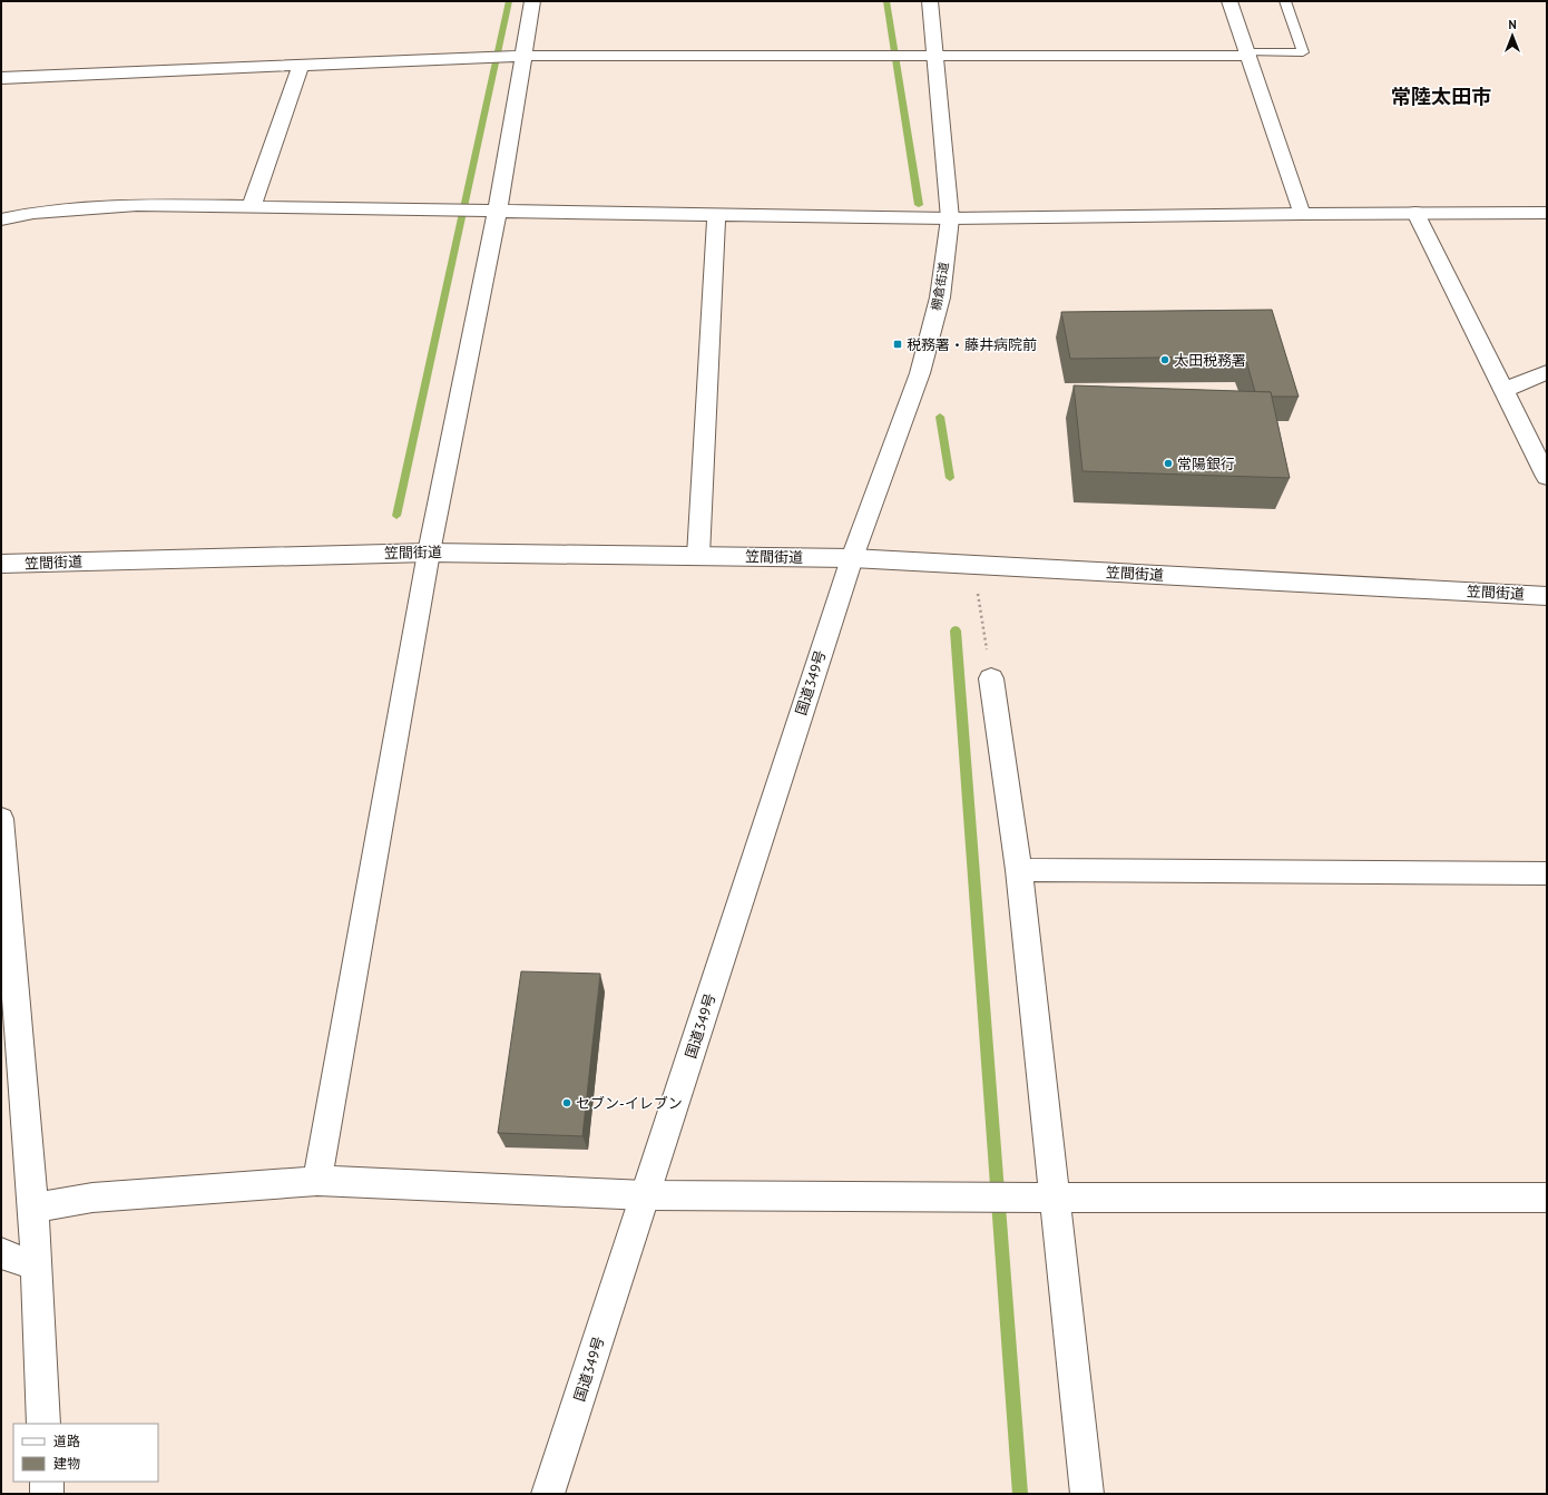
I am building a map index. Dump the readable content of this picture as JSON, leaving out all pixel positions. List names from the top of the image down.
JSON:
{
  "streets": {
    "main road": ["棚倉街道", "笠間街道", "国道349号"]
  },
  "crossings": [
    ["棚倉街道", "笠間街道"],
    ["棚倉街道", "国道349号"],
    ["笠間街道", "国道349号"]
  ],
  "districts": ["常陸太田市"],
  "places": {
    "transit": ["税務署・藤井病院前"],
    "other": ["太田税務署", "常陽銀行", "セブン-イレブン"]
  },
  "legend": ["道路", "建物"],
  "north": "top"
}
